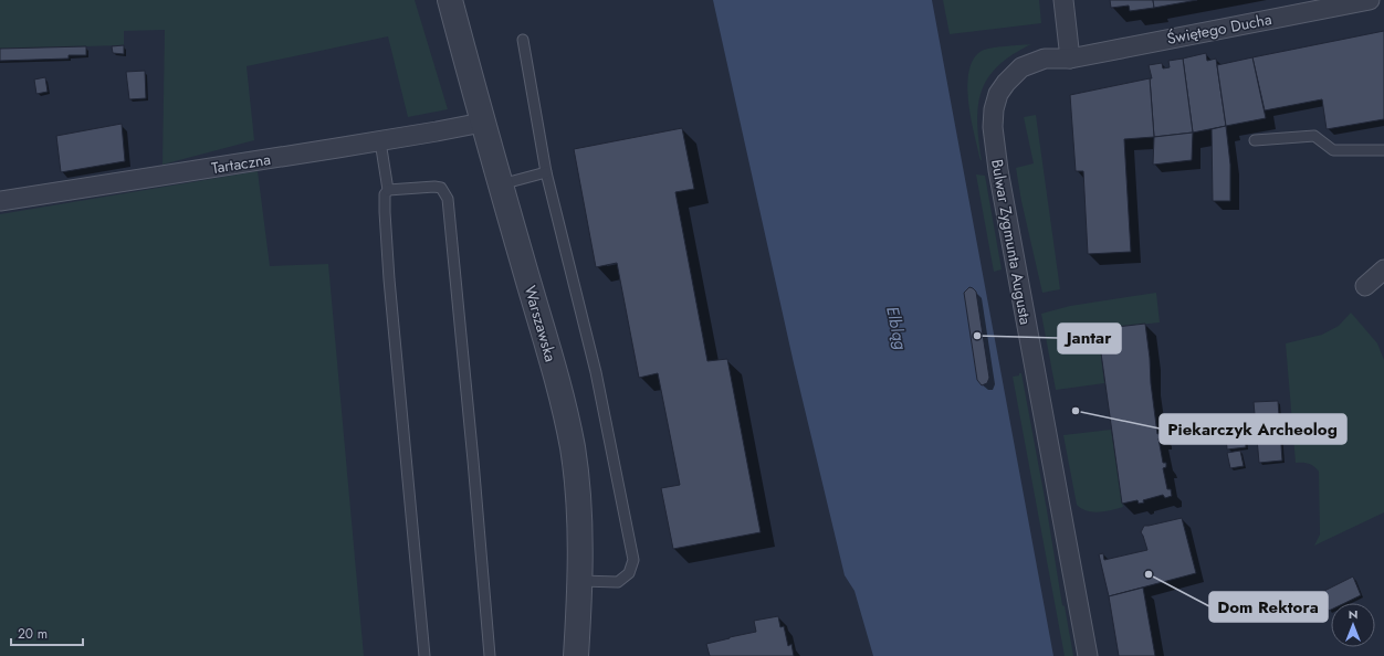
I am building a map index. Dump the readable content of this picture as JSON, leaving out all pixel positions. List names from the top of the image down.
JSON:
{
  "streets": {
    "street": [
      "Świętego Ducha",
      "Tartaczna",
      "Bulwar Zygmunta Augusta",
      "Warszawska"
    ]
  },
  "crossings": [
    ["Świętego Ducha", "Bulwar Zygmunta Augusta"],
    ["Tartaczna", "Warszawska"]
  ],
  "water": ["Elbląg"],
  "places": ["Jantar", "Piekarczyk Archeolog", "Dom Rektora"],
  "scale_bar": "20 m",
  "north": "top"
}
